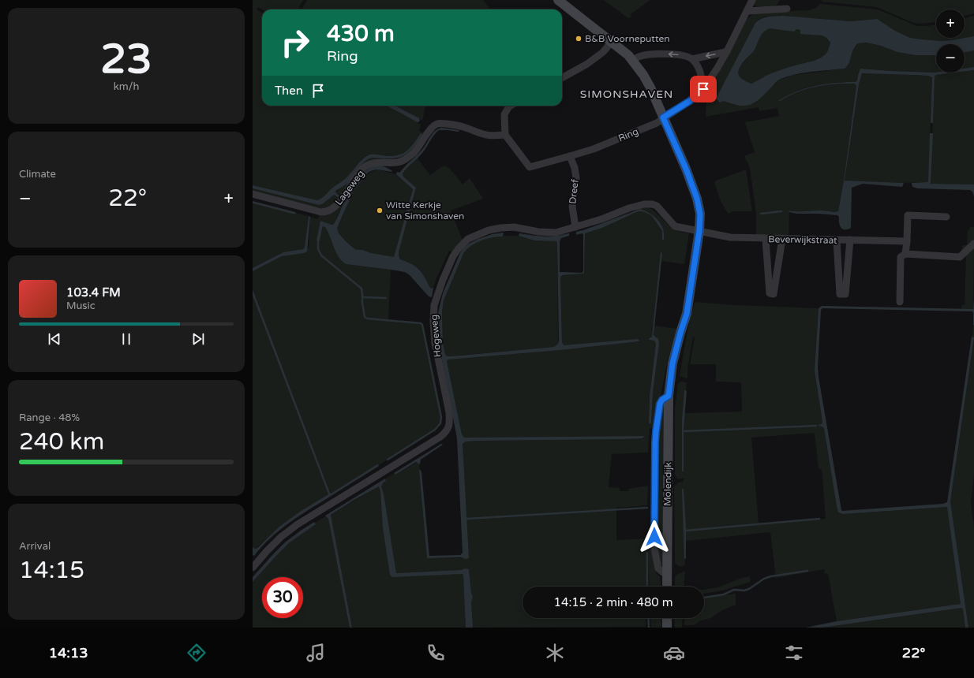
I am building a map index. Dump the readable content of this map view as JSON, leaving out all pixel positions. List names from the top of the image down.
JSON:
{
  "streets": {
    "main road": ["Molendijk"],
    "street": [
      "Ring",
      "Lageweg",
      "Dreef",
      "Beverwijkstraat",
      "Hogeweg"
    ]
  },
  "crossings": [
    ["Ring", "Lageweg"],
    ["Ring", "Dreef"],
    ["Ring", "Molendijk"],
    ["Dreef", "Hogeweg"],
    ["Beverwijkstraat", "Hogeweg"],
    ["Beverwijkstraat", "Molendijk"],
    ["Hogeweg", "Molendijk"]
  ],
  "districts": ["SIMONSHAVEN"],
  "places": ["B&B Voorneputten", "Witte Kerkje van Simonshaven"],
  "page": {
    "tile": [
      ["23", "km/h"],
      "Climate",
      ["Range · 48%", "240 km"],
      ["Arrival", "14:15"]
    ],
    "map_buttons": ["+", "−"],
    "turn": ["430 m", "Ring"],
    "then": "Then",
    "heat": ["−", "22°", "+"],
    "song": ["103.4 FM", "Music"],
    "limit": "30",
    "trip": "14:15 · 2 min · 480 m",
    "tabs": ["14:13", "22°"]
  }
}
